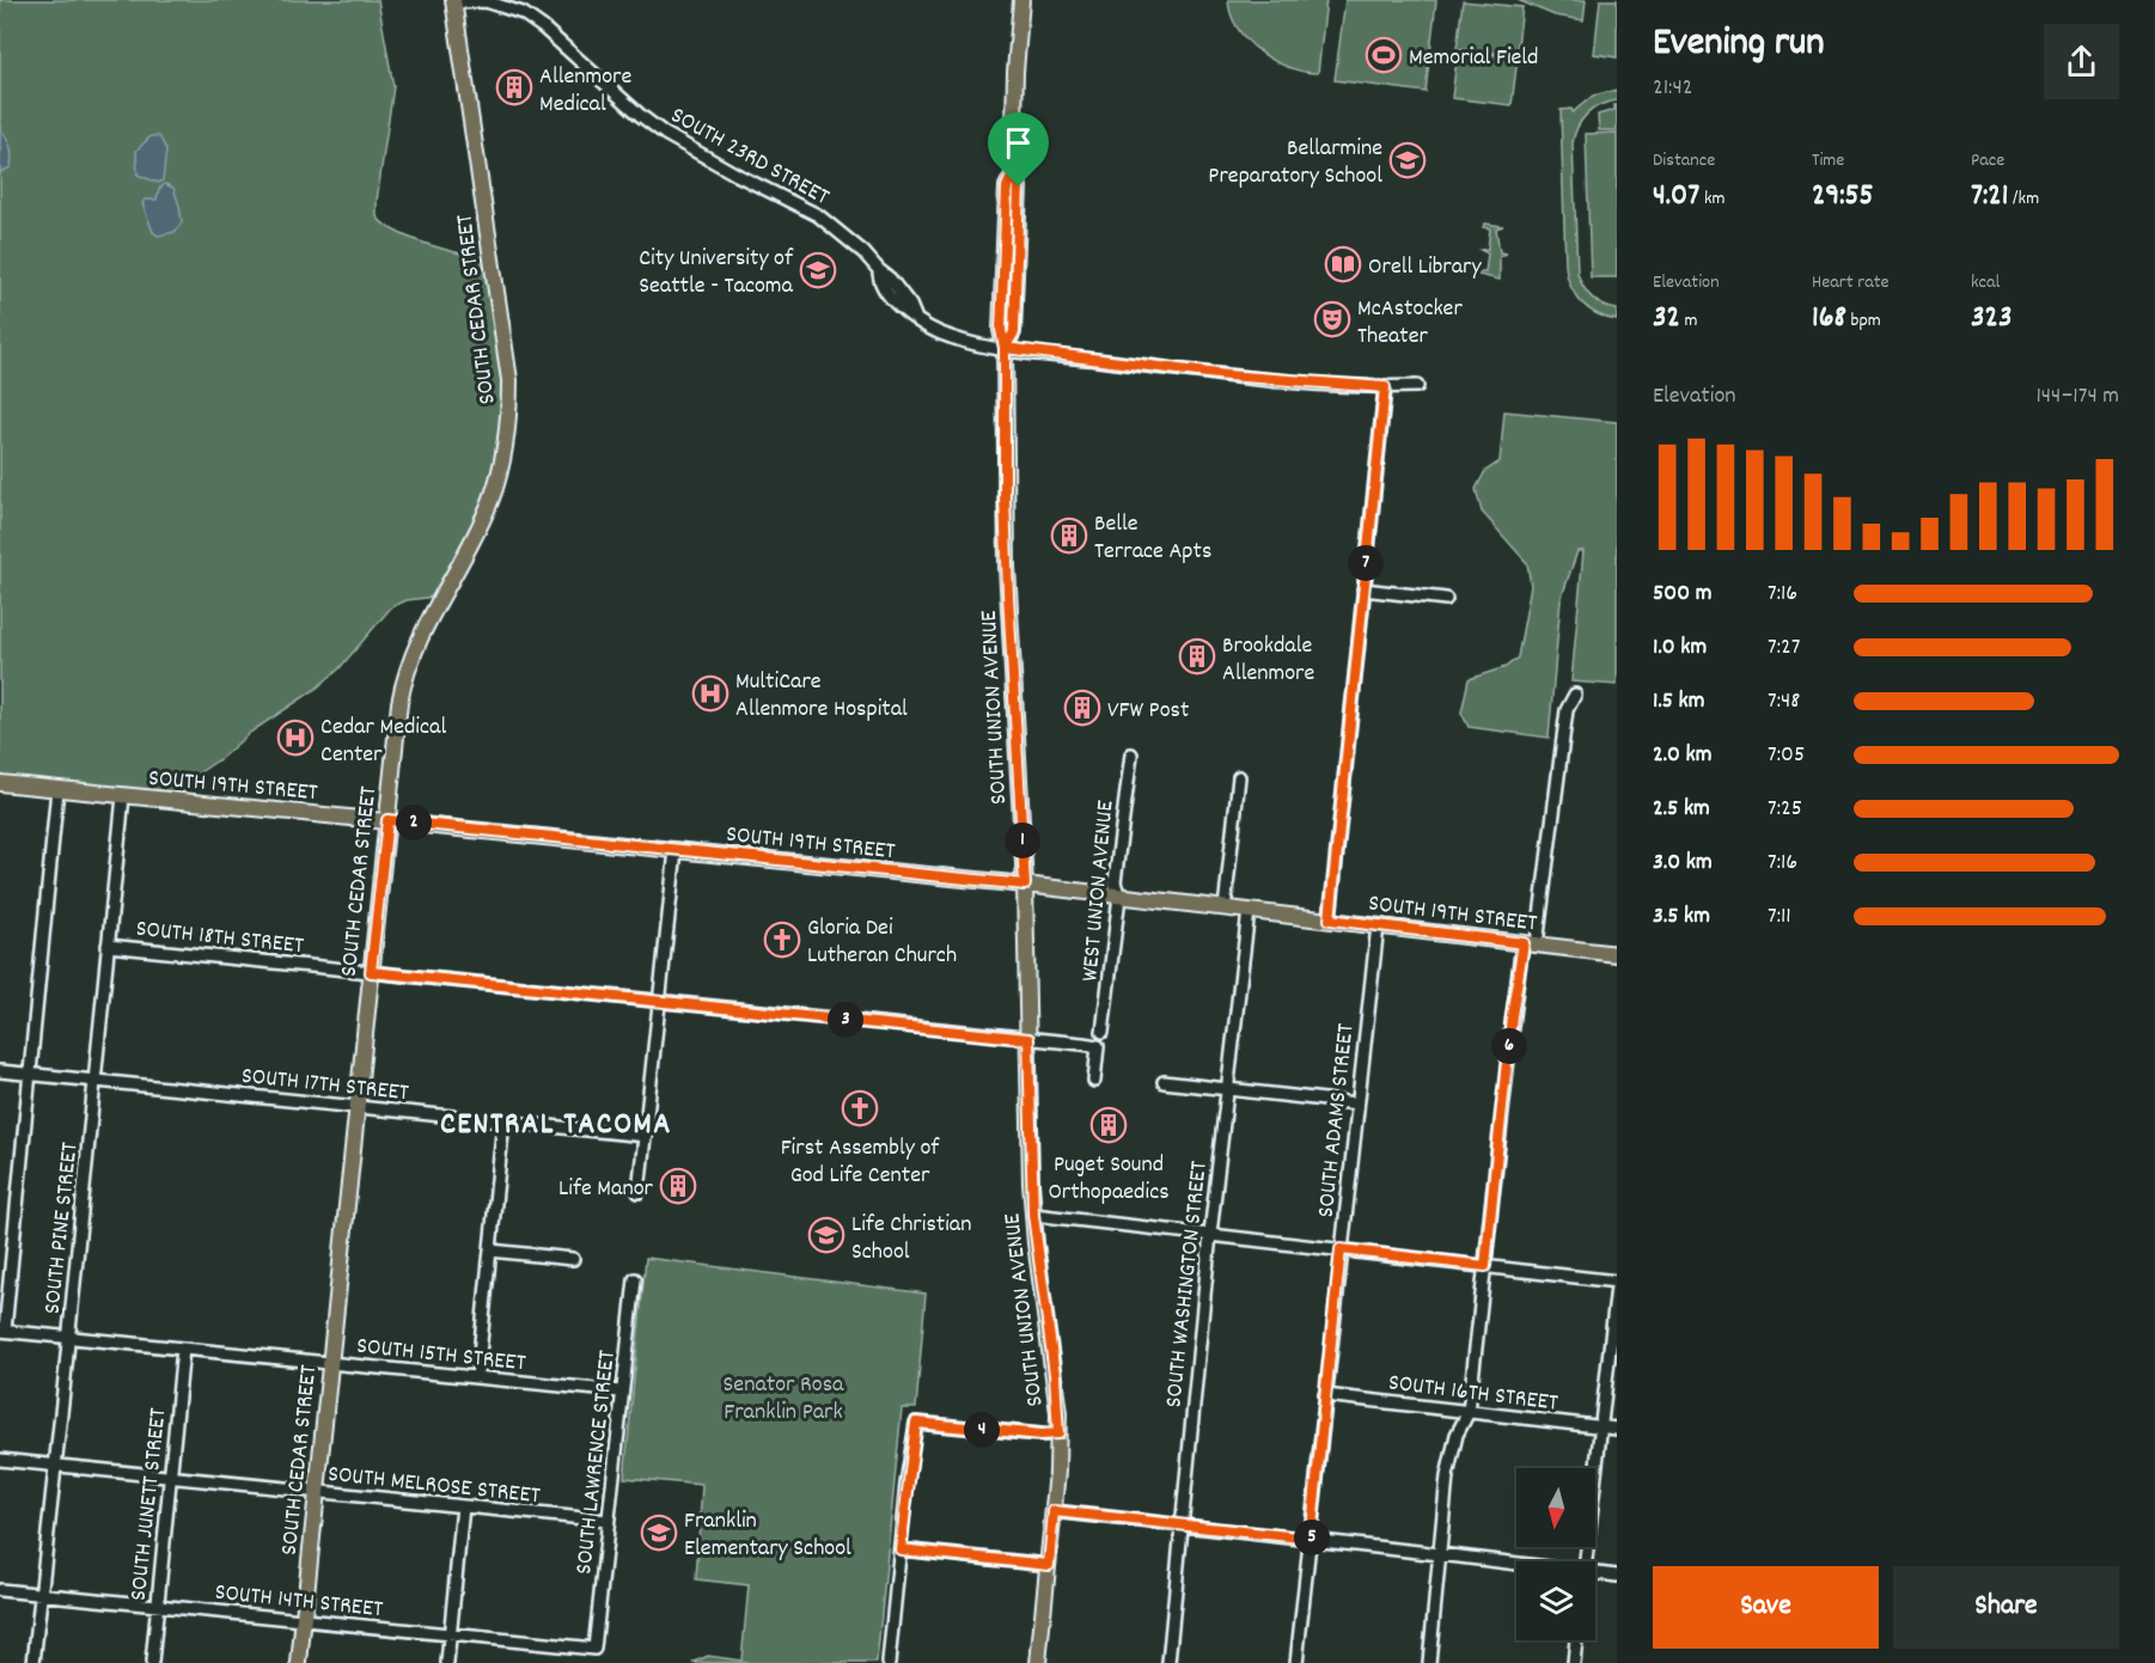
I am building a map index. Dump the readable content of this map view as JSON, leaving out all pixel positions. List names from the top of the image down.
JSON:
{
  "streets": {
    "main road": ["SOUTH CEDAR STREET", "SOUTH UNION AVENUE", "SOUTH 19TH STREET"],
    "street": [
      "SOUTH 23RD STREET",
      "WEST UNION AVENUE",
      "SOUTH 18TH STREET",
      "SOUTH 17TH STREET",
      "SOUTH ADAMS STREET",
      "SOUTH PINE STREET",
      "SOUTH WASHINGTON STREET",
      "SOUTH 15TH STREET",
      "SOUTH 16TH STREET",
      "SOUTH LAWRENCE STREET",
      "SOUTH MELROSE STREET",
      "SOUTH JUNETT STREET",
      "SOUTH 14TH STREET"
    ]
  },
  "crossings": [
    ["SOUTH 23RD STREET", "SOUTH CEDAR STREET"],
    ["SOUTH 23RD STREET", "SOUTH UNION AVENUE"],
    ["SOUTH CEDAR STREET", "SOUTH 19TH STREET"],
    ["SOUTH CEDAR STREET", "SOUTH 18TH STREET"],
    ["SOUTH CEDAR STREET", "SOUTH 17TH STREET"],
    ["SOUTH CEDAR STREET", "SOUTH 15TH STREET"],
    ["SOUTH CEDAR STREET", "SOUTH MELROSE STREET"],
    ["SOUTH CEDAR STREET", "SOUTH 14TH STREET"],
    ["SOUTH UNION AVENUE", "SOUTH 19TH STREET"],
    ["SOUTH UNION AVENUE", "SOUTH 18TH STREET"],
    ["SOUTH 19TH STREET", "WEST UNION AVENUE"],
    ["SOUTH 19TH STREET", "SOUTH ADAMS STREET"],
    ["SOUTH 19TH STREET", "SOUTH PINE STREET"],
    ["SOUTH 19TH STREET", "SOUTH WASHINGTON STREET"],
    ["SOUTH 18TH STREET", "SOUTH PINE STREET"],
    ["SOUTH 17TH STREET", "SOUTH PINE STREET"],
    ["SOUTH ADAMS STREET", "SOUTH 16TH STREET"],
    ["SOUTH PINE STREET", "SOUTH 15TH STREET"],
    ["SOUTH PINE STREET", "SOUTH MELROSE STREET"],
    ["SOUTH PINE STREET", "SOUTH 14TH STREET"],
    ["SOUTH 15TH STREET", "SOUTH LAWRENCE STREET"],
    ["SOUTH 15TH STREET", "SOUTH JUNETT STREET"],
    ["SOUTH LAWRENCE STREET", "SOUTH MELROSE STREET"],
    ["SOUTH LAWRENCE STREET", "SOUTH 14TH STREET"],
    ["SOUTH MELROSE STREET", "SOUTH JUNETT STREET"],
    ["SOUTH JUNETT STREET", "SOUTH 14TH STREET"]
  ],
  "districts": ["CENTRAL TACOMA"],
  "parks": ["Senator Rosa Franklin Park"],
  "places": {
    "sports": ["Memorial Field"],
    "building": [
      "Allenmore Medical",
      "Belle Terrace Apts",
      "Brookdale Allenmore",
      "VFW Post",
      "Puget Sound Orthopaedics",
      "Life Manor"
    ],
    "school or university": [
      "Bellarmine Preparatory School",
      "City University of Seattle - Tacoma",
      "Life Christian School",
      "Franklin Elementary School"
    ],
    "library": ["Orell Library"],
    "theatre": ["McAstocker Theater"],
    "hospital": ["MultiCare Allenmore Hospital", "Cedar Medical Center"],
    "church": ["Gloria Dei Lutheran Church", "First Assembly of God Life Center"]
  },
  "north": "bottom",
  "page": {
    "heading": ["Evening run", "21:42"],
    "stats": [
      ["Distance", "4.07 km"],
      ["Time", "29:55"],
      ["Pace", "7:21 /km"],
      ["Elevation", "32 m"],
      ["Heart rate", "168 bpm"],
      ["kcal", "323"]
    ],
    "chart": ["Elevation", "144–174 m"],
    "pins": [
      "7",
      "2",
      "1",
      "3",
      "6",
      "4",
      "5"
    ],
    "list": [
      {
        "name": "500 m",
        "note": "7:16"
      },
      {
        "name": "1.0 km",
        "note": "7:27"
      },
      {
        "name": "1.5 km",
        "note": "7:48"
      },
      {
        "name": "2.0 km",
        "note": "7:05"
      },
      {
        "name": "2.5 km",
        "note": "7:25"
      },
      {
        "name": "3.0 km",
        "note": "7:16"
      },
      {
        "name": "3.5 km",
        "note": "7:11"
      }
    ],
    "buttons": ["Save", "Share"]
  }
}
